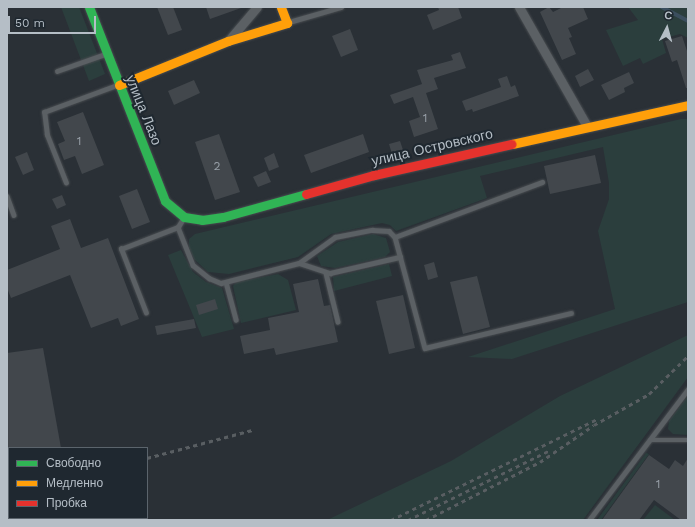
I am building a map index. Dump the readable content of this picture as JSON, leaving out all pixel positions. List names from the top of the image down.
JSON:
{
  "streets": {
    "street": ["улица Лазо", "улица Островского"]
  },
  "crossings": [
    ["улица Лазо", "улица Островского"]
  ],
  "house_numbers": [
    "1",
    "1",
    "2",
    "1"
  ],
  "legend": ["Свободно", "Медленно", "Пробка"],
  "scale_bar": "50 m",
  "north": "top"
}
